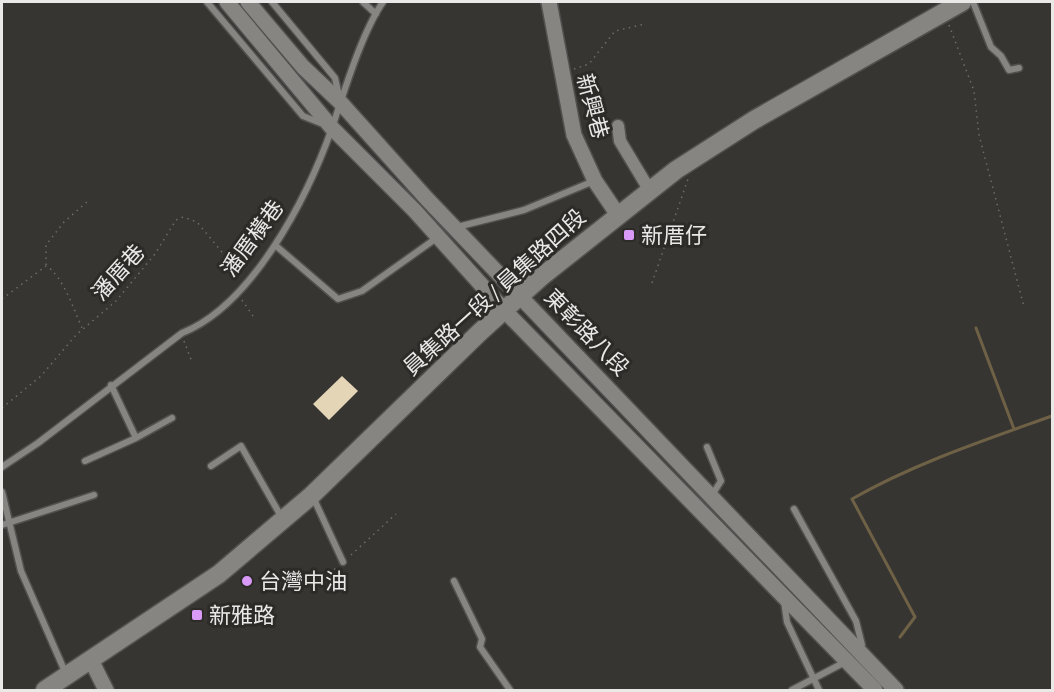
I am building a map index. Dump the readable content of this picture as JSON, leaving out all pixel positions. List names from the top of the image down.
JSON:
{
  "streets": {
    "main road": ["員集路一段 / 員集路四段"],
    "street": ["新興巷", "東彰路八段"],
    "lane": ["潘厝橫巷"],
    "path": ["潘厝巷"]
  },
  "crossings": [
    ["新興巷", "員集路一段 / 員集路四段"],
    ["潘厝橫巷", "潘厝巷"],
    ["潘厝橫巷", "東彰路八段"],
    ["員集路一段 / 員集路四段", "東彰路八段"]
  ],
  "places": {
    "transit": ["新厝仔", "新雅路"],
    "other": ["台灣中油"]
  }
}
